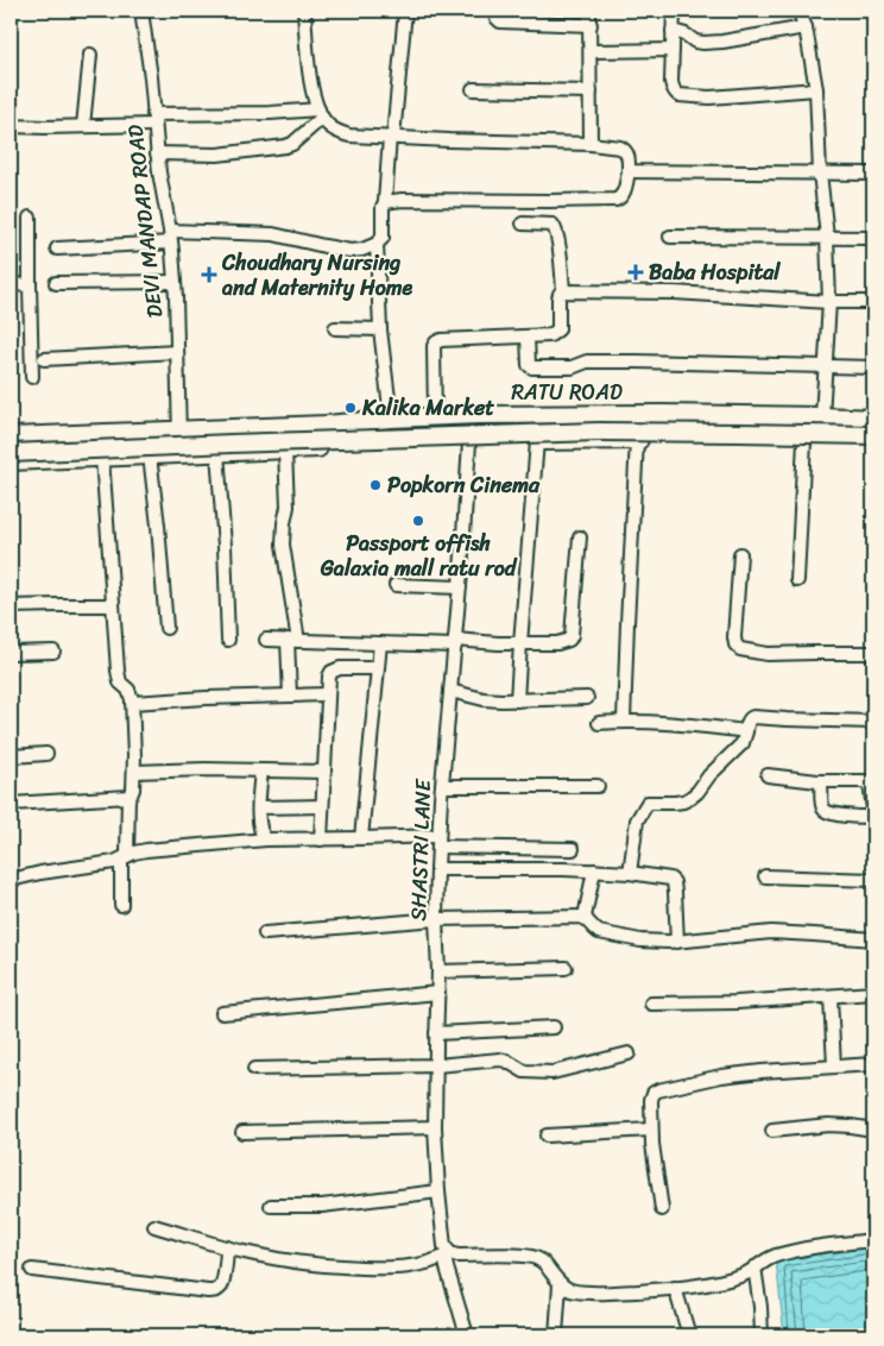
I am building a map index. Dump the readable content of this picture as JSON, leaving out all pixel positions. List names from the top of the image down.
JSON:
{
  "streets": {
    "main road": ["RATU ROAD"],
    "street": ["DEVI MANDAP ROAD", "SHASTRI LANE"]
  },
  "crossings": [
    ["DEVI MANDAP ROAD", "RATU ROAD"]
  ],
  "places": {
    "health": ["Baba Hospital", "Choudhary Nursing and Maternity Home"],
    "other": ["Kalika Market", "Popkorn Cinema", "Passport offish Galaxia mall ratu rod"]
  }
}
